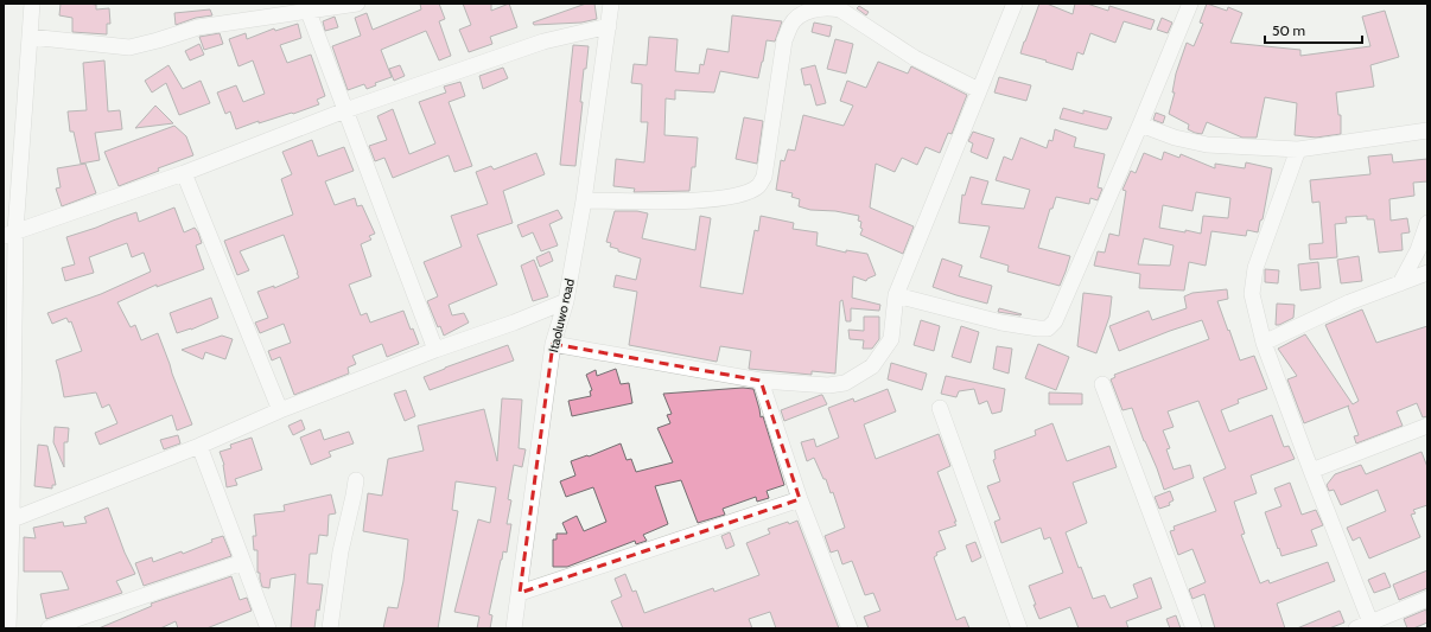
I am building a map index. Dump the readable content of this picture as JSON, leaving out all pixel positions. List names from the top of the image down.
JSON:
{
  "streets": {
    "street": ["Itaoluwo road"]
  },
  "scale_bar": "50 m"
}
